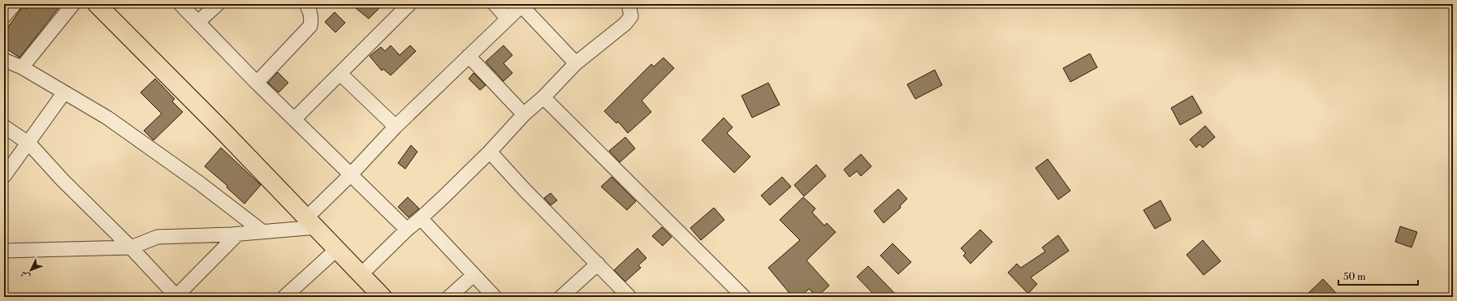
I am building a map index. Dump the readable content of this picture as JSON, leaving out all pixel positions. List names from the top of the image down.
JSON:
{
  "scale_bar": "50 m",
  "north": "bottom left"
}
